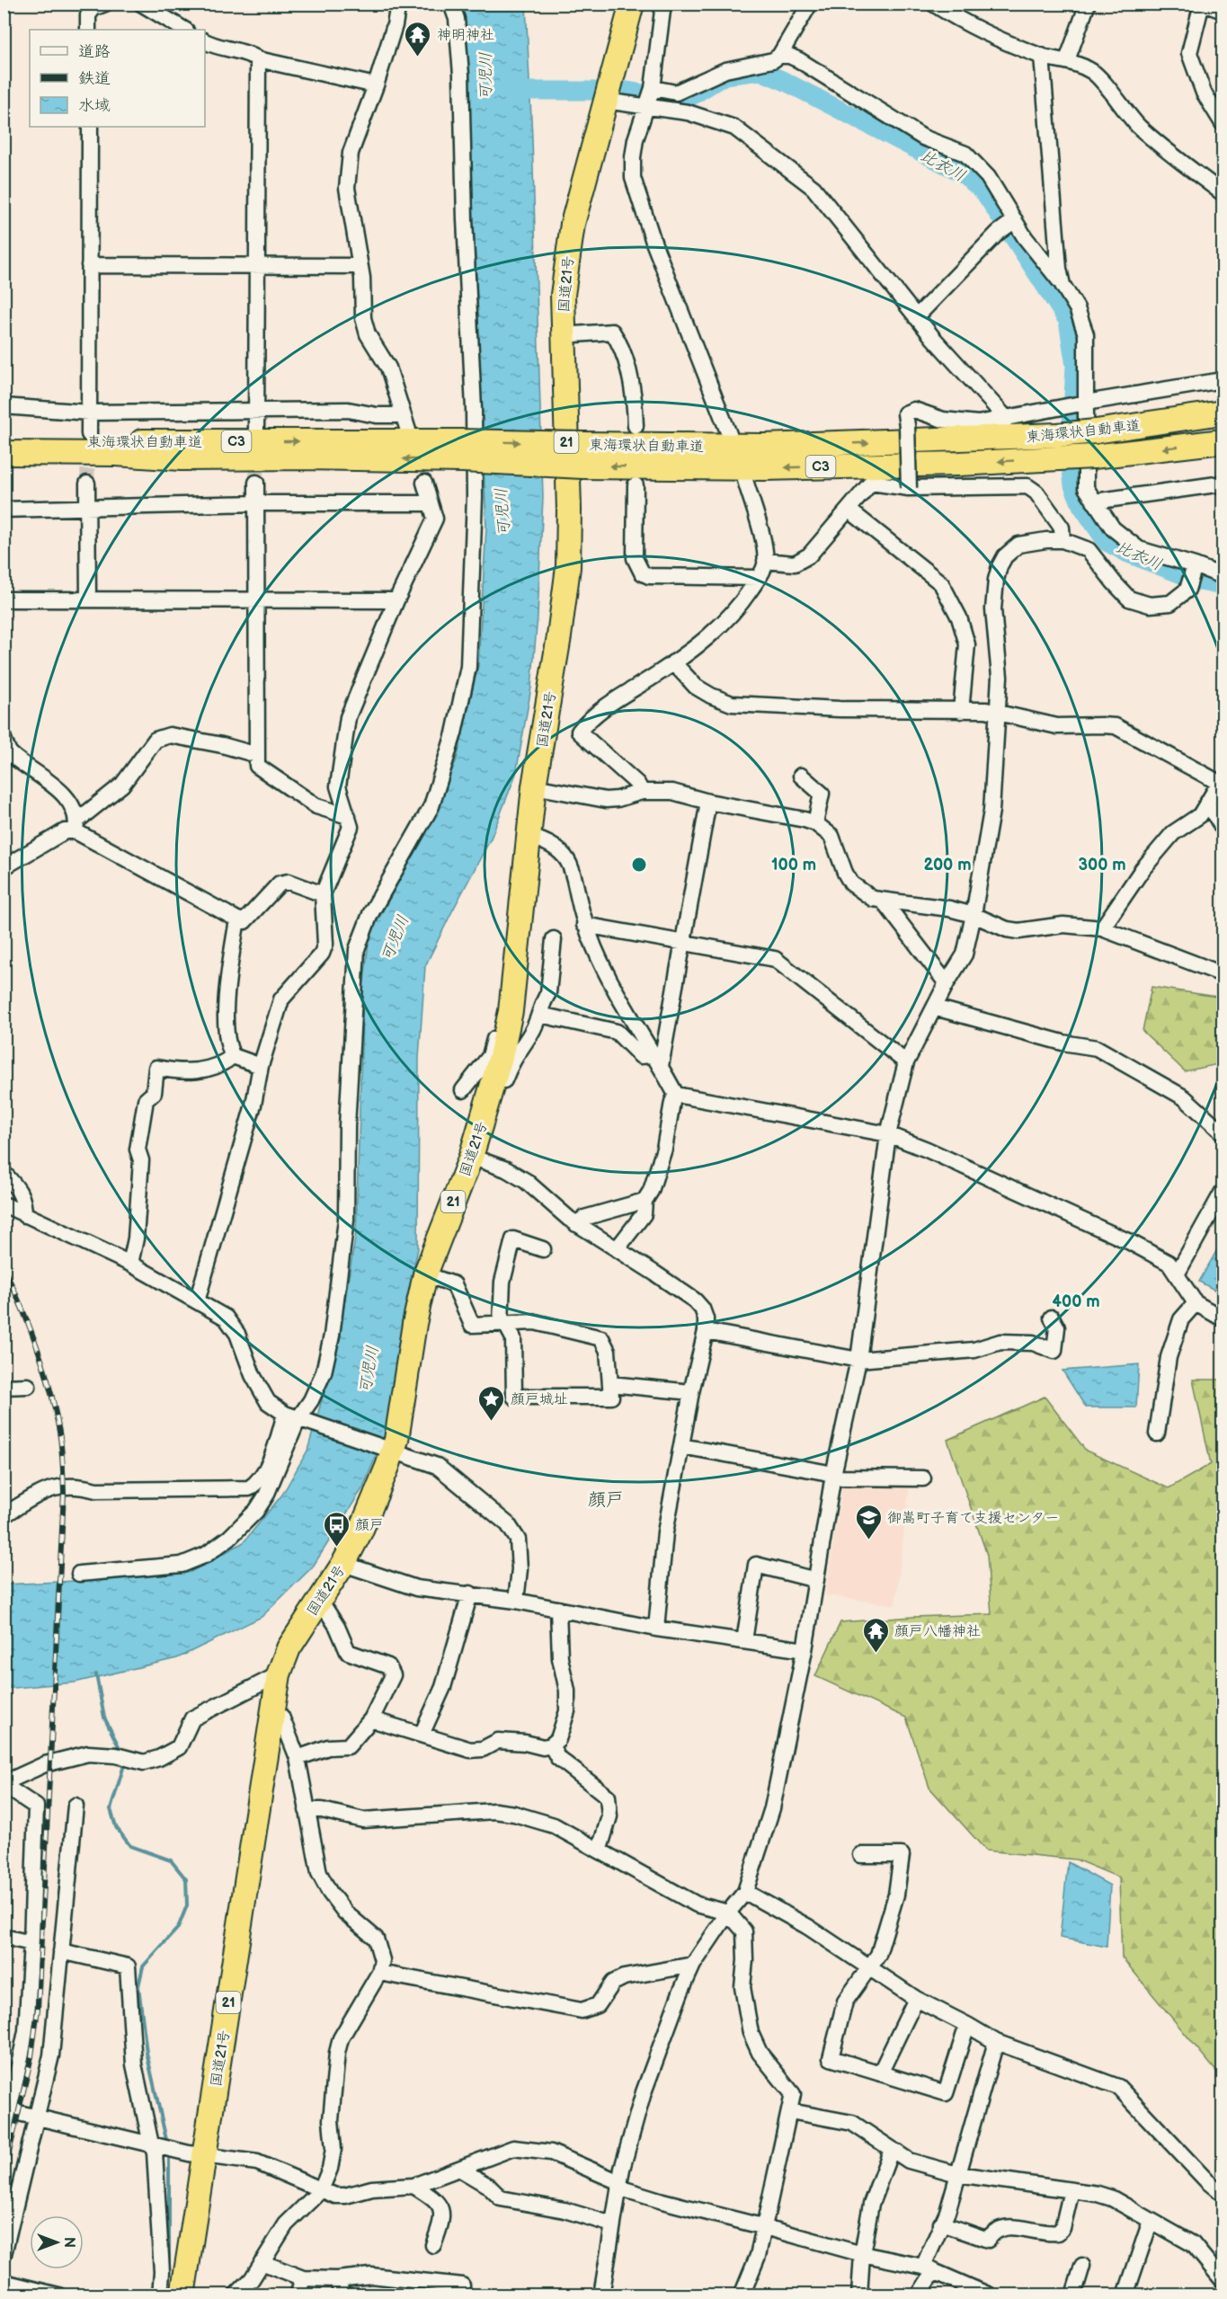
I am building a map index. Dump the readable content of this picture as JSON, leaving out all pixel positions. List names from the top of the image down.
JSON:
{
  "streets": {
    "highway": [
      "国道21号",
      "東海環状自動車道",
      "C3",
      "21"
    ]
  },
  "districts": ["顔戸"],
  "water": ["可児川", "比衣川"],
  "places": {
    "temple": ["神明神社", "顔戸八幡神社"],
    "place": ["顔戸城址"],
    "school or university": ["御嵩町子育て支援センター"],
    "bus stop": ["顔戸"]
  },
  "legend": ["道路", "鉄道", "水域"],
  "north": "right",
  "rings": [
    "100 m",
    "200 m",
    "300 m",
    "400 m"
  ]
}
